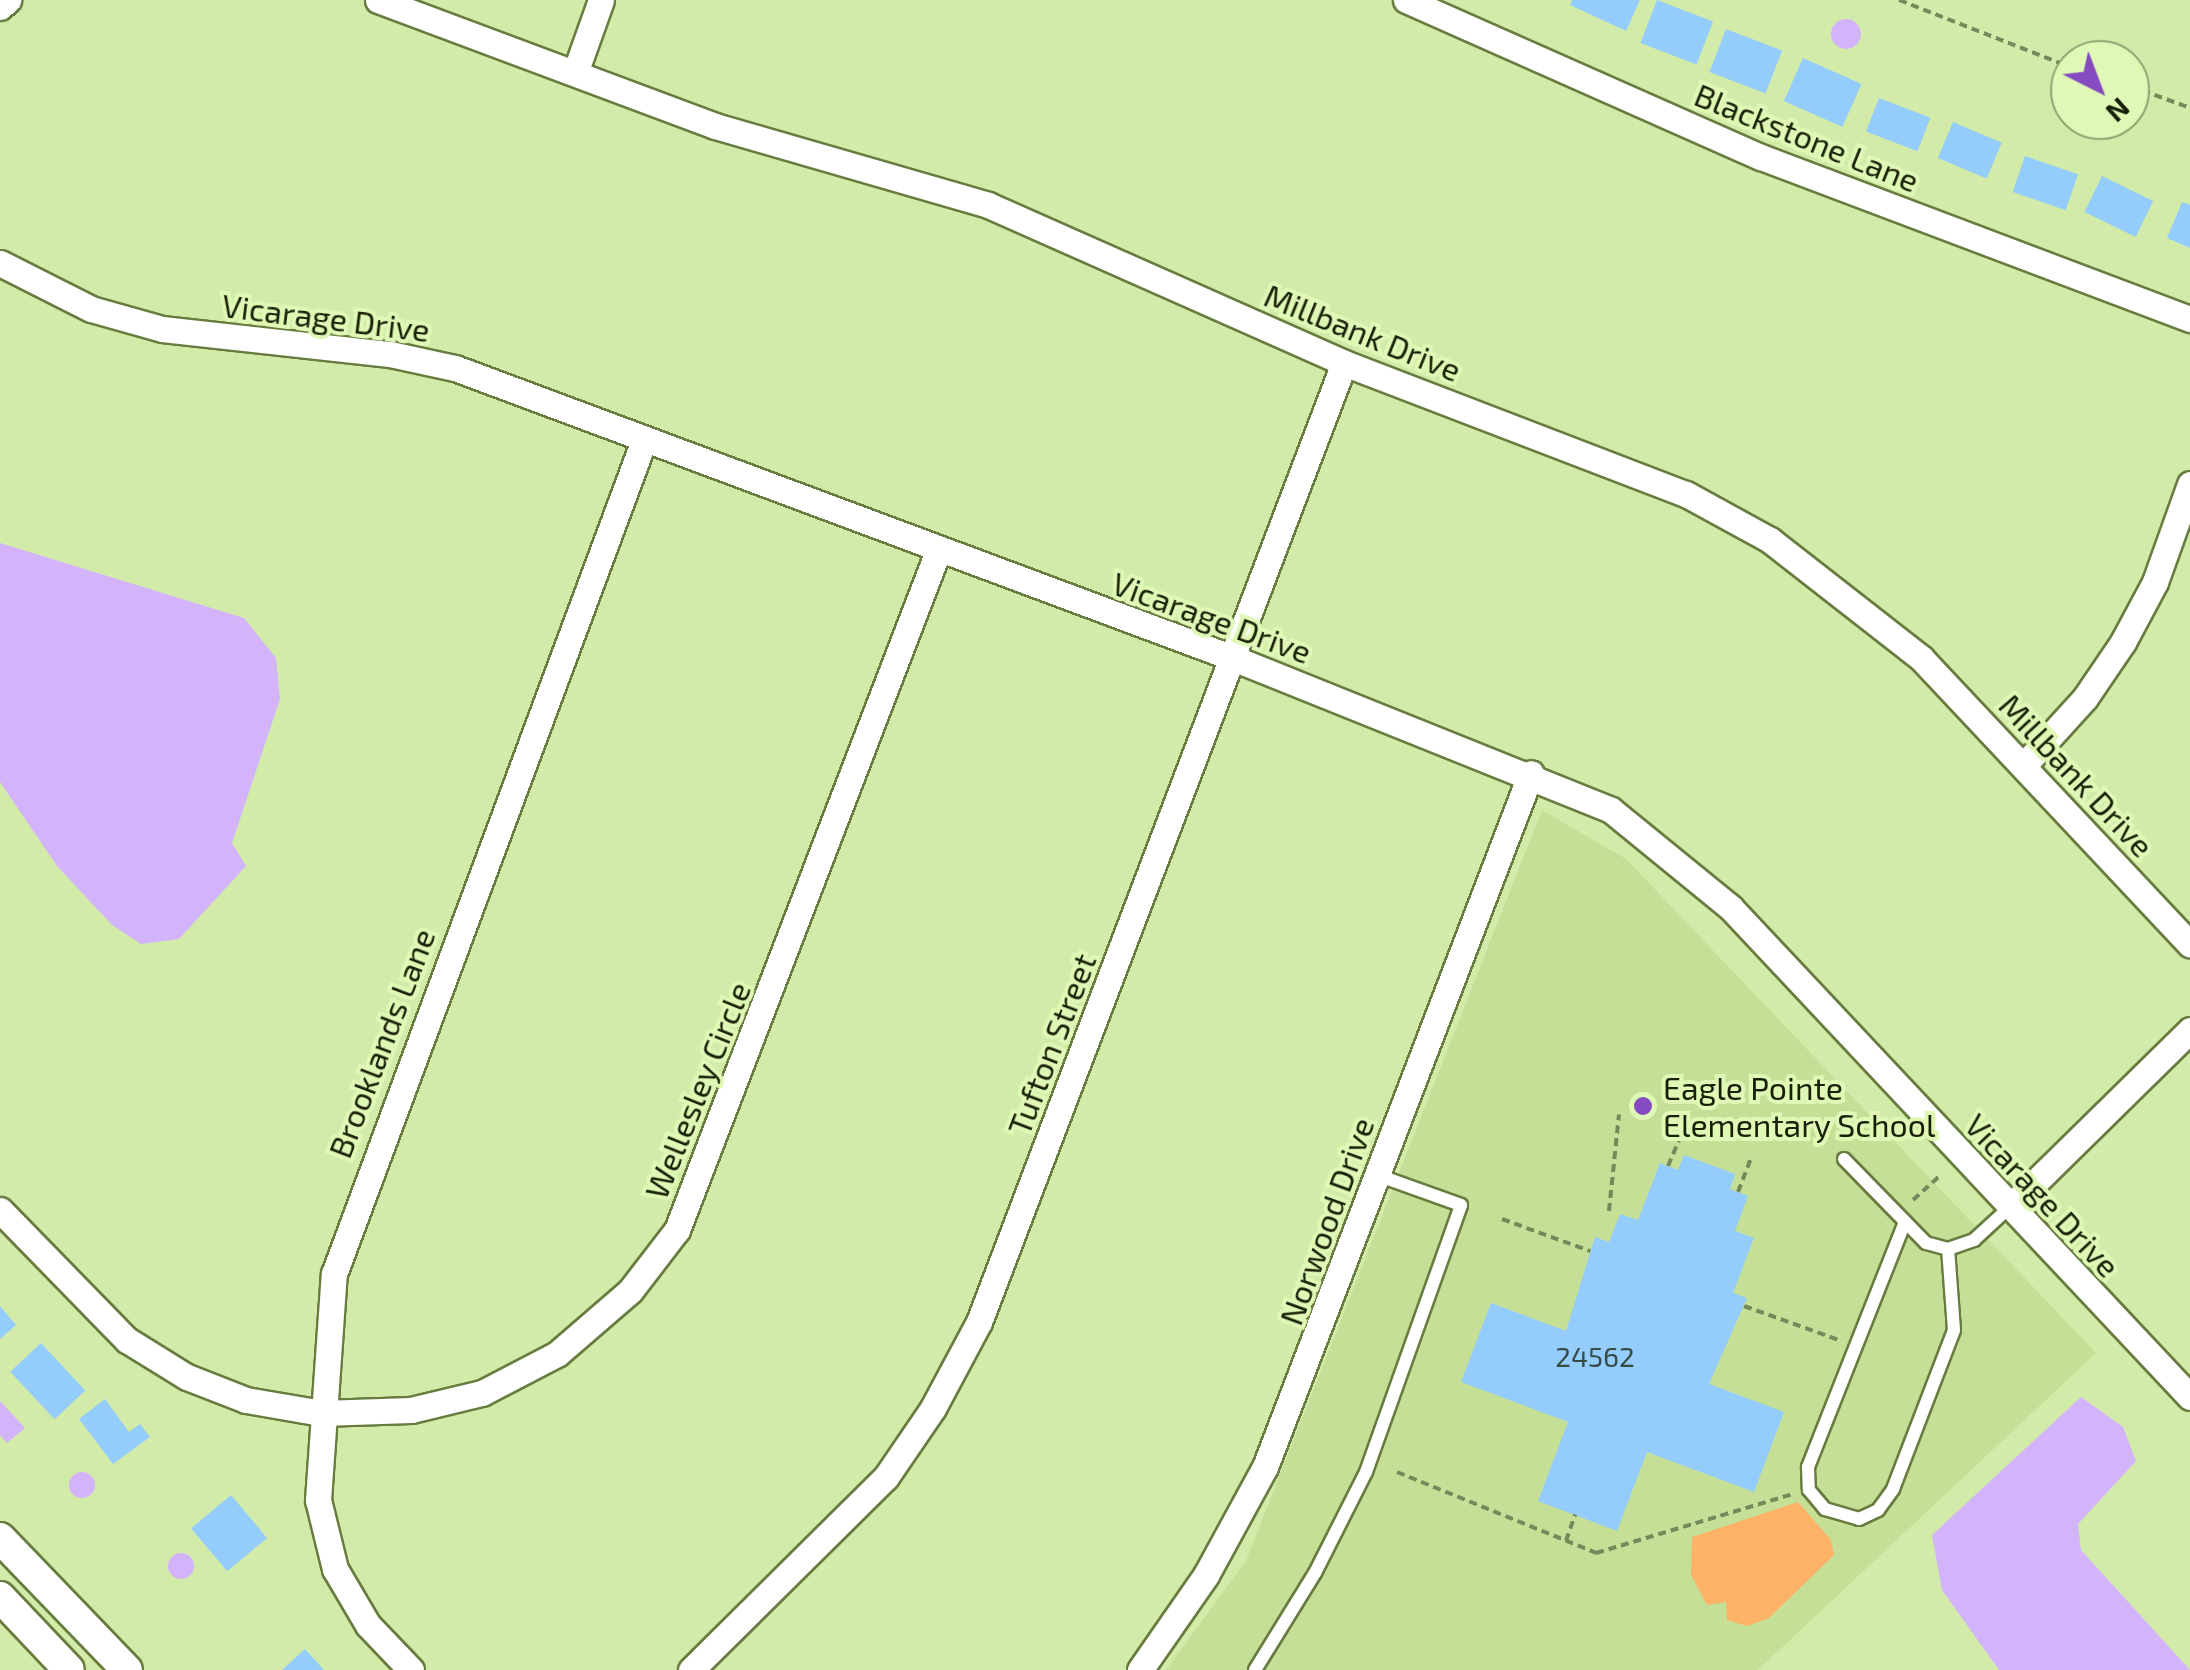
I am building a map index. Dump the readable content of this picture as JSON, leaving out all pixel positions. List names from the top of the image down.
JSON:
{
  "streets": {
    "street": [
      "Blackstone Lane",
      "Vicarage Drive",
      "Millbank Drive",
      "Brooklands Lane",
      "Tufton Street",
      "Wellesley Circle",
      "Norwood Drive"
    ]
  },
  "crossings": [
    ["Vicarage Drive", "Brooklands Lane"],
    ["Vicarage Drive", "Tufton Street"],
    ["Vicarage Drive", "Wellesley Circle"],
    ["Vicarage Drive", "Norwood Drive"],
    ["Millbank Drive", "Tufton Street"],
    ["Brooklands Lane", "Wellesley Circle"]
  ],
  "places": ["Eagle Pointe Elementary School"],
  "house_numbers": ["24562"],
  "north": "bottom right"
}
